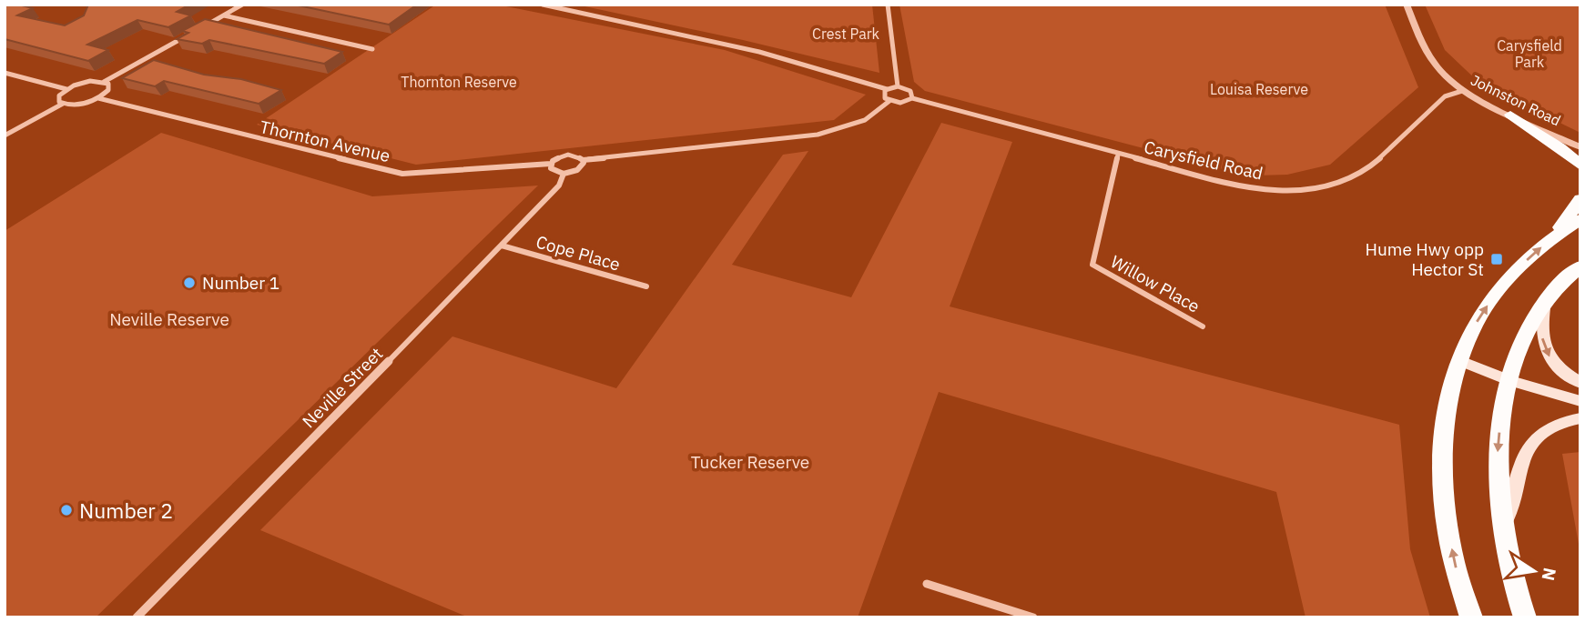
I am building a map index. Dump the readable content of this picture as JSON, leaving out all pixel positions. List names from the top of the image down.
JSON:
{
  "streets": {
    "street": [
      "Johnston Road",
      "Thornton Avenue",
      "Carysfield Road",
      "Cope Place",
      "Willow Place",
      "Neville Street"
    ]
  },
  "crossings": [
    ["Johnston Road", "Carysfield Road"],
    ["Thornton Avenue", "Neville Street"],
    ["Carysfield Road", "Willow Place"],
    ["Cope Place", "Neville Street"]
  ],
  "parks": [
    "Crest Park",
    "Carysfield Park",
    "Thornton Reserve",
    "Louisa Reserve",
    "Neville Reserve",
    "Tucker Reserve"
  ],
  "places": {
    "transit": ["Hume Hwy opp Hector St"],
    "other": ["Number 1", "Number 2"]
  },
  "north": "right"
}
